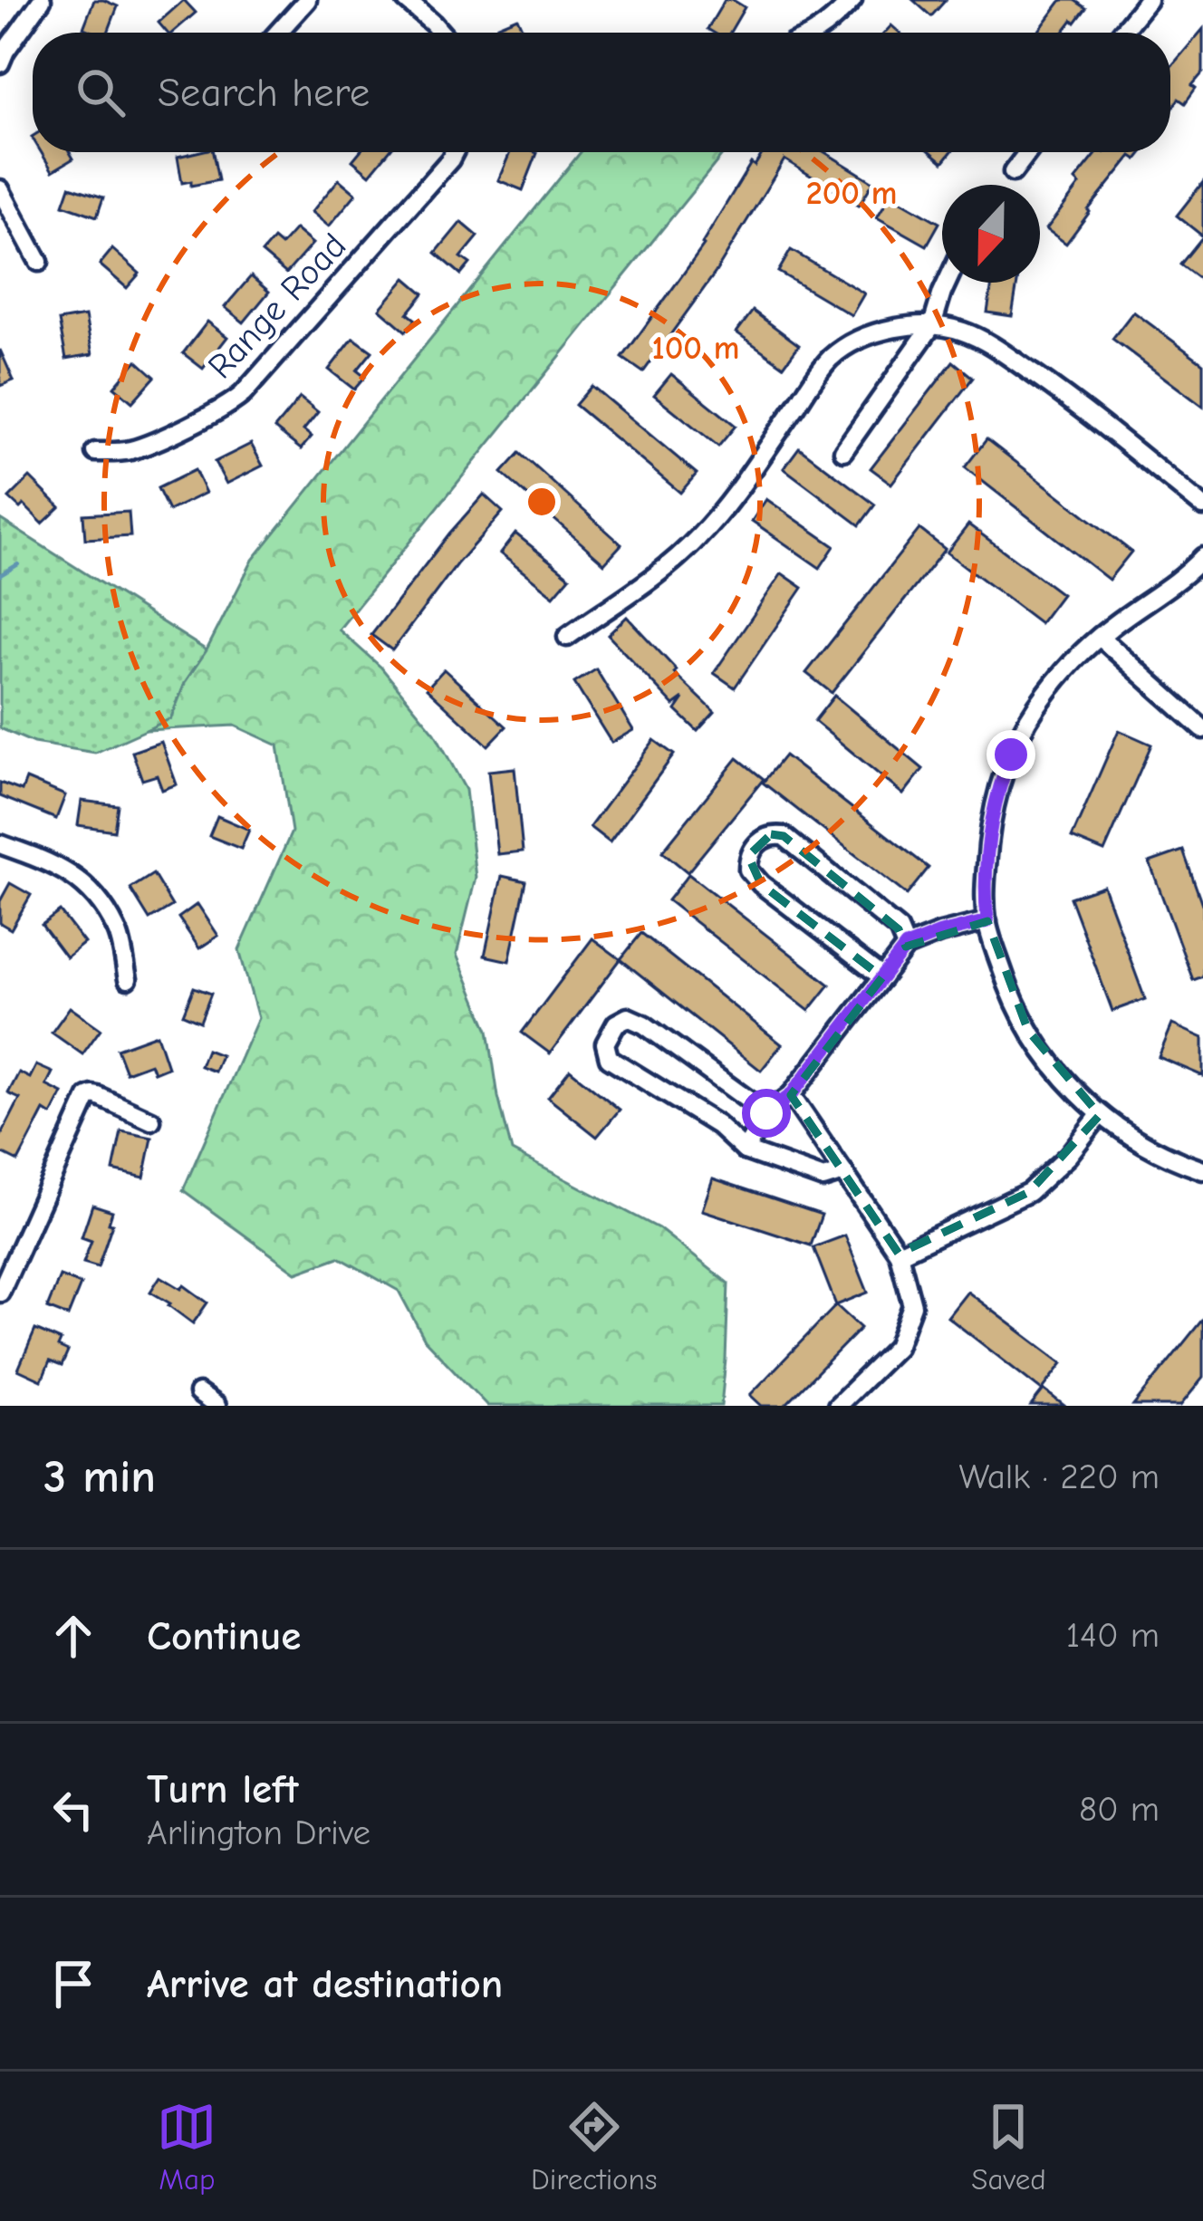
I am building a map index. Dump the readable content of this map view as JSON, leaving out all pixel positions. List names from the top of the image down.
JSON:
{
  "streets": {
    "street": ["Range Road"]
  },
  "north": "bottom",
  "page": {
    "search": "Search here",
    "heading": ["3 min", "Walk · 220 m"],
    "list": [
      ["Continue", "140 m"],
      ["Turn left", "Arlington Drive", "80 m"],
      "Arrive at destination"
    ],
    "nav": ["Map", "Directions", "Saved"]
  },
  "rings": ["200 m", "100 m"]
}
